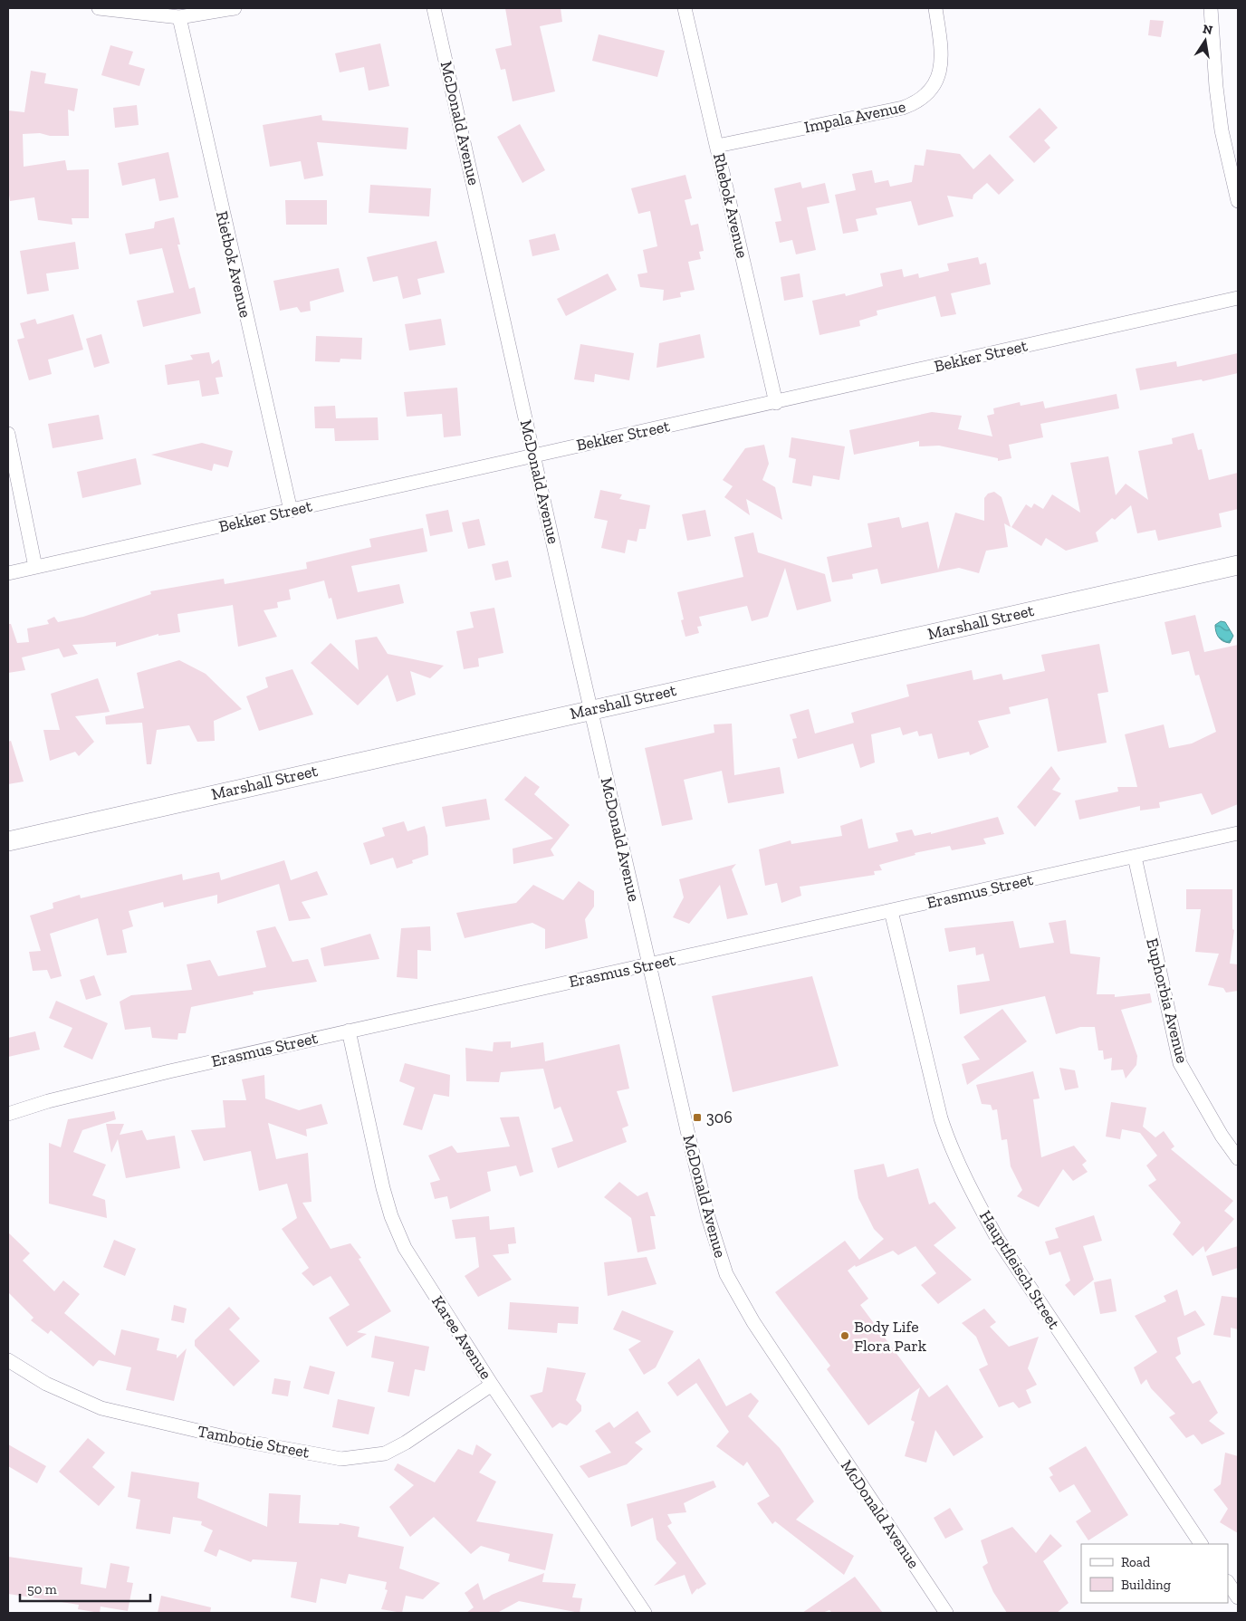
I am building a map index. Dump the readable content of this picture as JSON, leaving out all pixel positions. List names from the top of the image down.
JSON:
{
  "streets": {
    "street": [
      "Impala Avenue",
      "McDonald Avenue",
      "Rhebok Avenue",
      "Rietbok Avenue",
      "Bekker Street",
      "Marshall Street",
      "Erasmus Street",
      "Euphorbia Avenue",
      "Hauptfleisch Street",
      "Karee Avenue",
      "Tambotie Street"
    ]
  },
  "crossings": [
    ["Impala Avenue", "Rhebok Avenue"],
    ["McDonald Avenue", "Bekker Street"],
    ["McDonald Avenue", "Marshall Street"],
    ["McDonald Avenue", "Erasmus Street"],
    ["Rhebok Avenue", "Bekker Street"],
    ["Rietbok Avenue", "Bekker Street"],
    ["Erasmus Street", "Euphorbia Avenue"],
    ["Erasmus Street", "Hauptfleisch Street"],
    ["Erasmus Street", "Karee Avenue"],
    ["Karee Avenue", "Tambotie Street"]
  ],
  "places": {
    "transit": ["306"],
    "other": ["Body Life Flora Park"]
  },
  "legend": ["Road", "Building"],
  "scale_bar": "50 m",
  "north": "top"
}
